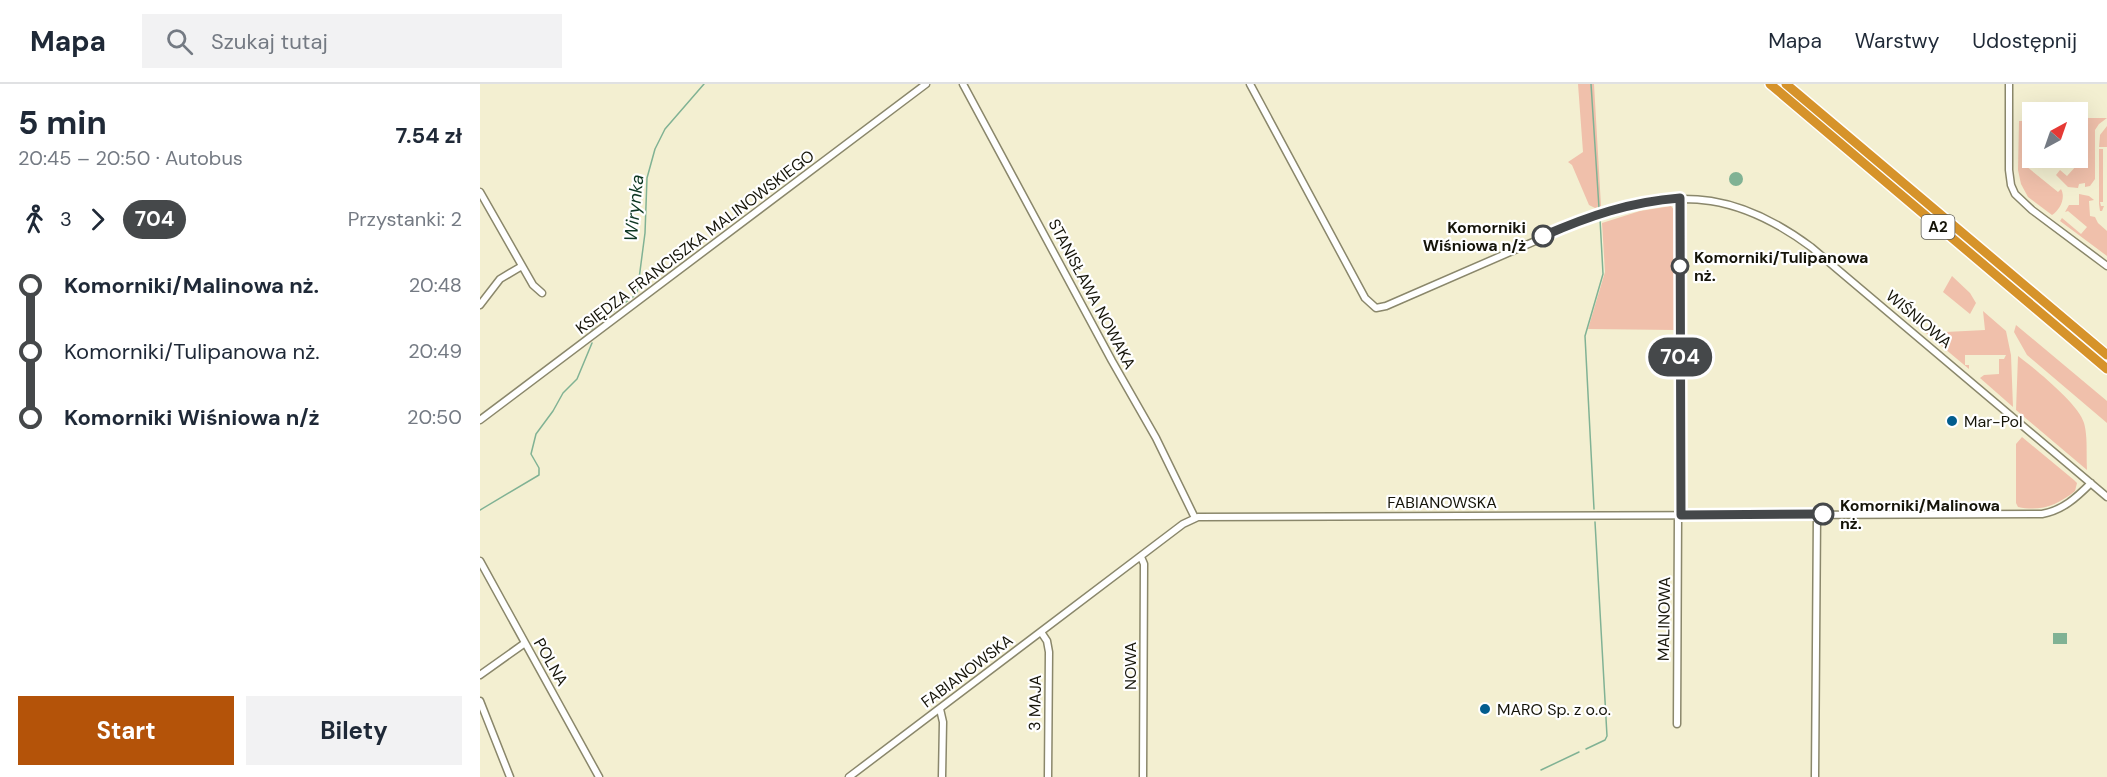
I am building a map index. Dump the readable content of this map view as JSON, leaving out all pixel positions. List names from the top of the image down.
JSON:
{
  "streets": {
    "highway": ["A2"],
    "street": [
      "KSIĘDZA FRANCISZKA MALINOWSKIEGO",
      "STANISŁAWA NOWAKA",
      "WIŚNIOWA",
      "FABIANOWSKA",
      "MALINOWA",
      "POLNA",
      "NOWA",
      "3 MAJA"
    ]
  },
  "crossings": [
    ["STANISŁAWA NOWAKA", "FABIANOWSKA"],
    ["WIŚNIOWA", "FABIANOWSKA"],
    ["WIŚNIOWA", "MALINOWA"],
    ["FABIANOWSKA", "MALINOWA"],
    ["FABIANOWSKA", "NOWA"],
    ["FABIANOWSKA", "3 MAJA"]
  ],
  "water": ["Wirynka"],
  "places": [
    "Komorniki Wiśniowa n/ż",
    "Komorniki/Tulipanowa nż.",
    "Mar-Pol",
    "Komorniki/Malinowa nż.",
    "MARO Sp. z o.o."
  ],
  "lines": ["bus line 704"],
  "north": "top right",
  "page": {
    "header": "Mapa",
    "search": "Szukaj tutaj",
    "nav": ["Mapa", "Warstwy", "Udostępnij"],
    "heading": ["5 min", "20:45 – 20:50 · Autobus", "7.54 zł"],
    "on_map": "704",
    "legs": ["3", "704", "Przystanki: 2"],
    "list": [
      {
        "name": "Komorniki/Malinowa nż.",
        "value": "20:48"
      },
      {
        "name": "Komorniki/Tulipanowa nż.",
        "value": "20:49"
      },
      {
        "name": "Komorniki Wiśniowa n/ż",
        "value": "20:50"
      }
    ],
    "buttons": ["Start", "Bilety"]
  }
}
